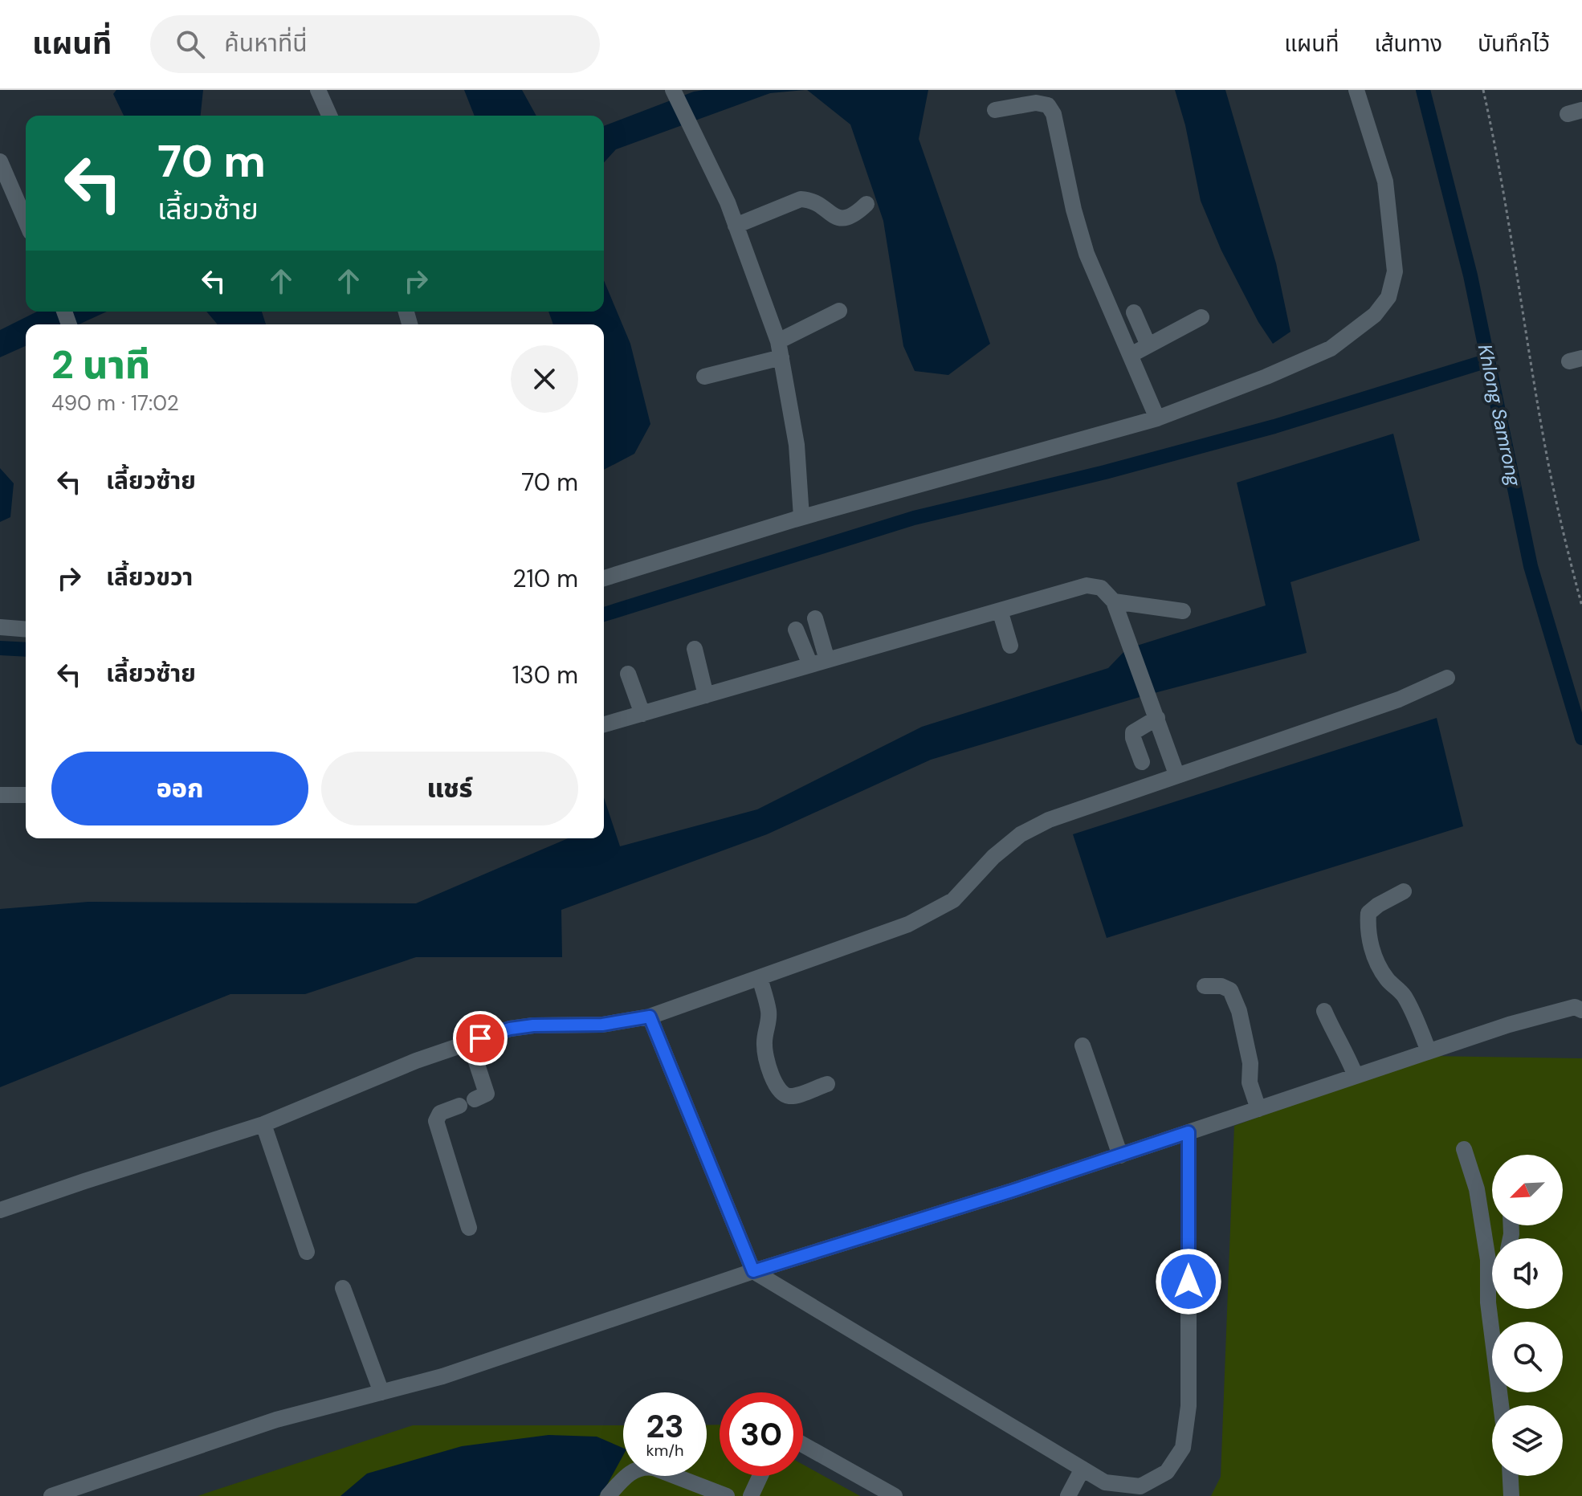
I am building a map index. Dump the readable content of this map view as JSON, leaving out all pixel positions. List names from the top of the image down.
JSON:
{
  "water": ["Khlong Samrong"],
  "north": "bottom left",
  "page": {
    "header": "แผนที่",
    "search": "ค้นหาที่นี่",
    "nav": ["แผนที่", "เส้นทาง", "บันทึกไว้"],
    "turn": ["70 m", "เลี้ยวซ้าย"],
    "heading": ["2 นาที", "490 m · 17:02"],
    "list": [
      {
        "name": "เลี้ยวซ้าย",
        "value": "70 m"
      },
      {
        "name": "เลี้ยวขวา",
        "value": "210 m"
      },
      {
        "name": "เลี้ยวซ้าย",
        "value": "130 m"
      }
    ],
    "buttons": ["ออก", "แชร์"],
    "speed": "23 km/h",
    "limit": "30"
  }
}
